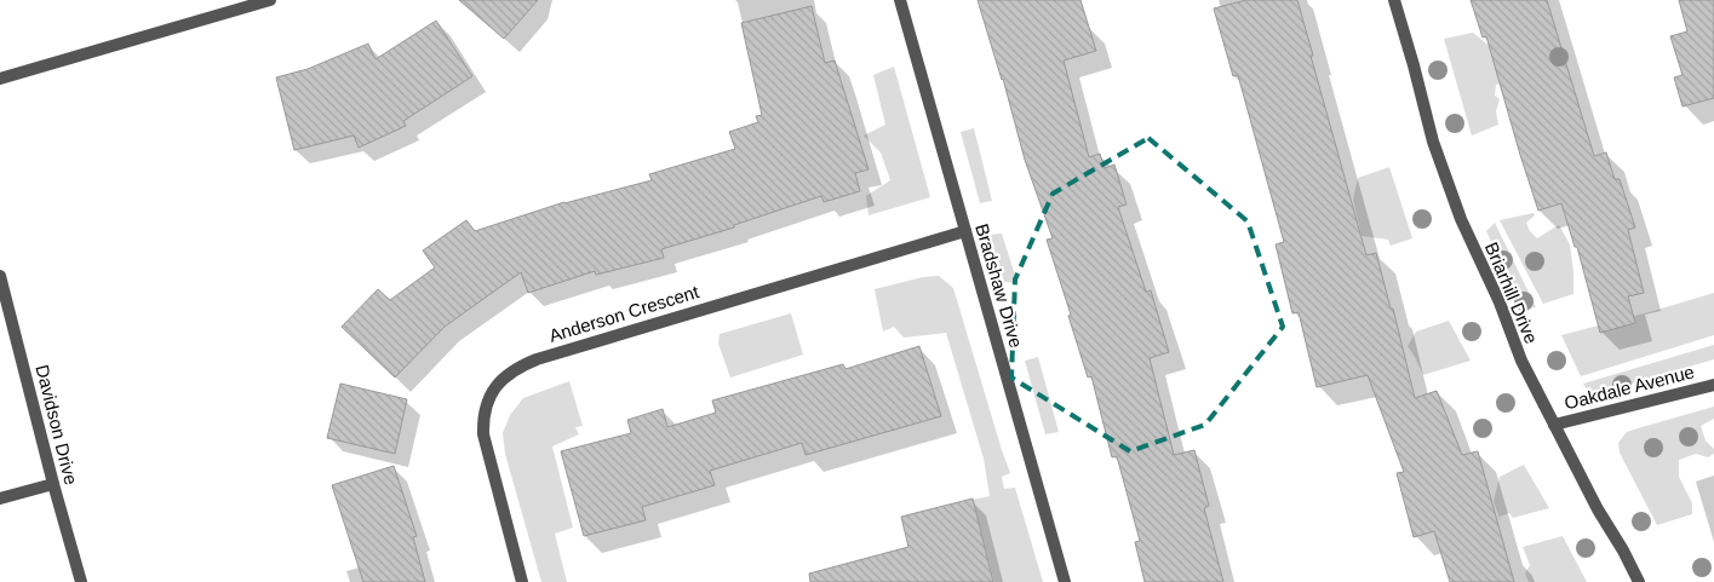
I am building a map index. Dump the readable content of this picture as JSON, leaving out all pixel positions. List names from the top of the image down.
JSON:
{
  "streets": {
    "street": [
      "Bradshaw Drive",
      "Briarhill Drive",
      "Anderson Crescent",
      "Oakdale Avenue",
      "Davidson Drive"
    ]
  },
  "crossings": [
    ["Bradshaw Drive", "Anderson Crescent"],
    ["Briarhill Drive", "Oakdale Avenue"]
  ]
}
